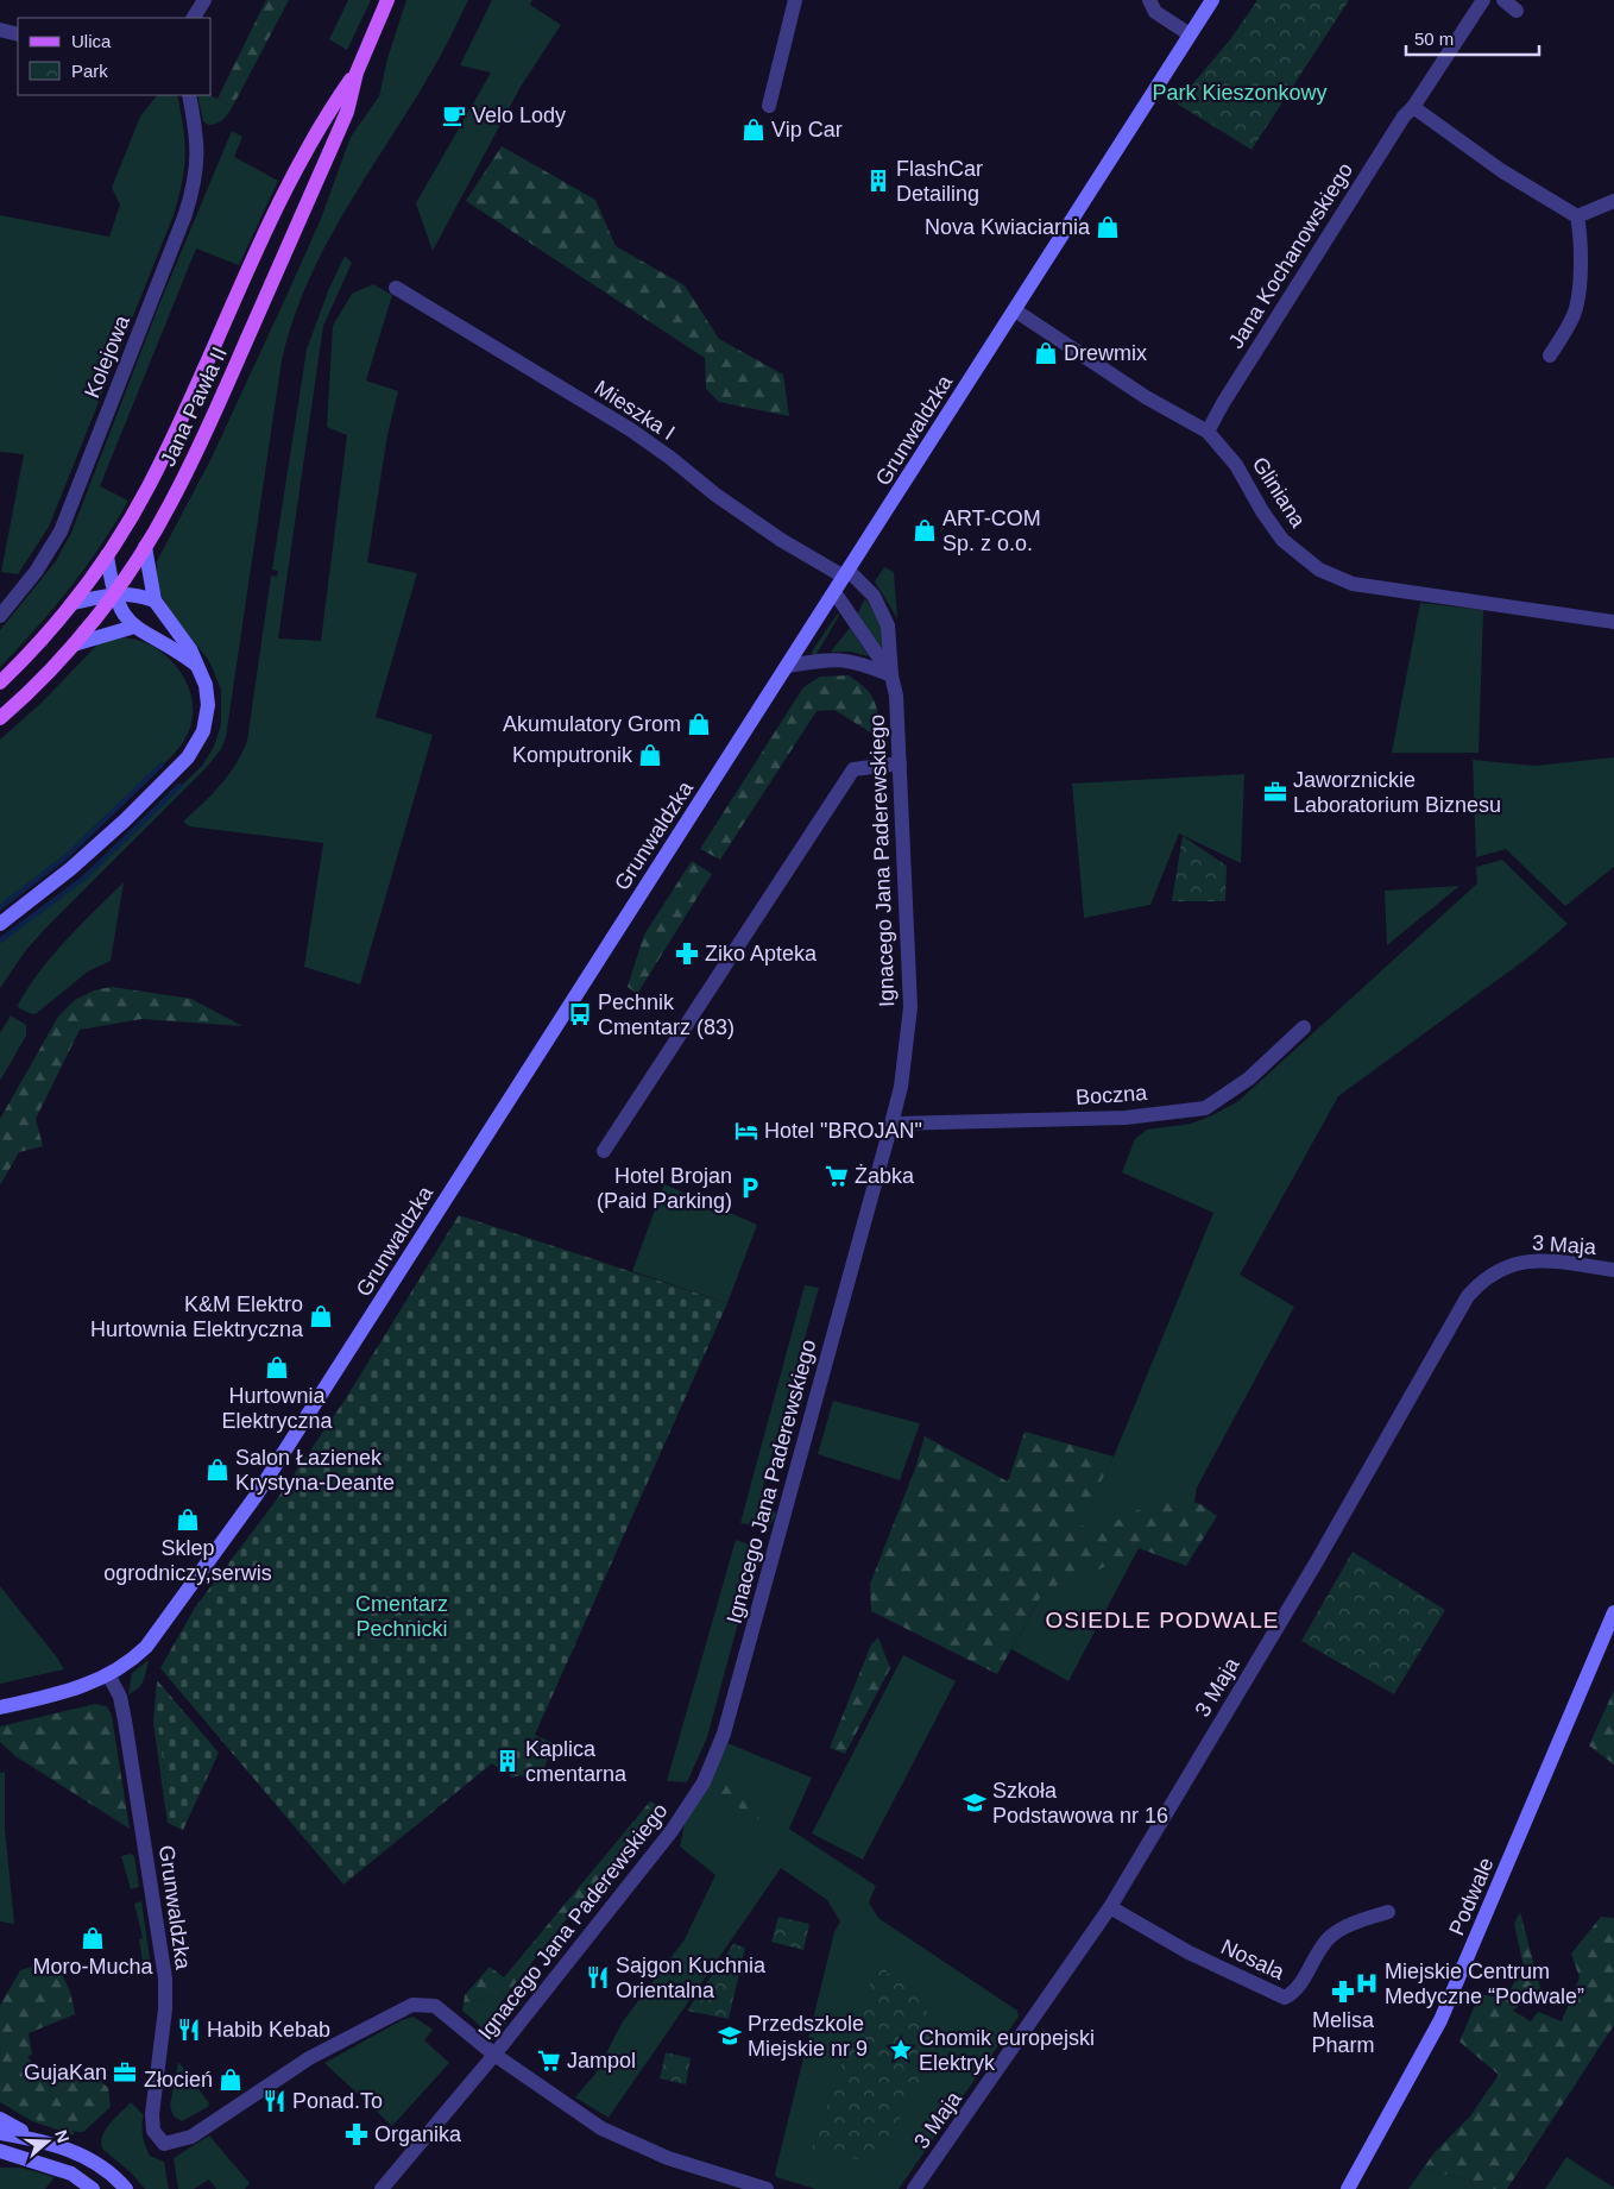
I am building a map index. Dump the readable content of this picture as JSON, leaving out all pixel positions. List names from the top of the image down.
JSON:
{
  "streets": {
    "main road": ["Jana Pawła II"],
    "street": [
      "Jana Kochanowskiego",
      "Kolejowa",
      "Mieszka I",
      "Grunwaldzka",
      "Gliniana",
      "Ignacego Jana Paderewskiego",
      "Boczna",
      "3 Maja",
      "Podwale",
      "Nosala"
    ]
  },
  "crossings": [
    ["Jana Kochanowskiego", "Gliniana"],
    ["Mieszka I", "Grunwaldzka"],
    ["Mieszka I", "Ignacego Jana Paderewskiego"],
    ["Grunwaldzka", "Gliniana"],
    ["Grunwaldzka", "Ignacego Jana Paderewskiego"],
    ["Ignacego Jana Paderewskiego", "Boczna"],
    ["3 Maja", "Nosala"]
  ],
  "districts": ["OSIEDLE PODWALE"],
  "parks": ["Park Kieszonkowy", "Cmentarz Pechnicki"],
  "places": {
    "cafe": ["Velo Lody"],
    "shop": [
      "Vip Car",
      "Nova Kwiaciarnia",
      "Drewmix",
      "ART-COM Sp. z o.o.",
      "Akumulatory Grom",
      "Komputronik",
      "K&M Elektro Hurtownia Elektryczna",
      "Hurtownia Elektryczna",
      "Salon Łazienek Krystyna-Deante",
      "Sklep ogrodniczy,serwis",
      "Moro-Mucha",
      "Złocień"
    ],
    "building": ["FlashCar Detailing", "Kaplica cmentarna"],
    "office": ["Jaworznickie Laboratorium Biznesu", "GujaKan"],
    "pharmacy": ["Ziko Apteka", "Melisa Pharm", "Organika"],
    "bus stop": ["Pechnik Cmentarz (83)"],
    "hotel": ["Hotel \"BROJAN\""],
    "supermarket": ["Żabka", "Jampol"],
    "parking": ["Hotel Brojan (Paid Parking)"],
    "school or university": ["Szkoła Podstawowa nr 16", "Przedszkole Miejskie nr 9"],
    "restaurant": ["Sajgon Kuchnia Orientalna", "Habib Kebab", "Ponad.To"],
    "hospital": ["Miejskie Centrum Medyczne “Podwale”"],
    "place": ["Chomik europejski Elektryk"]
  },
  "legend": ["Ulica", "Park"],
  "scale_bar": "50 m",
  "north": "right"
}
